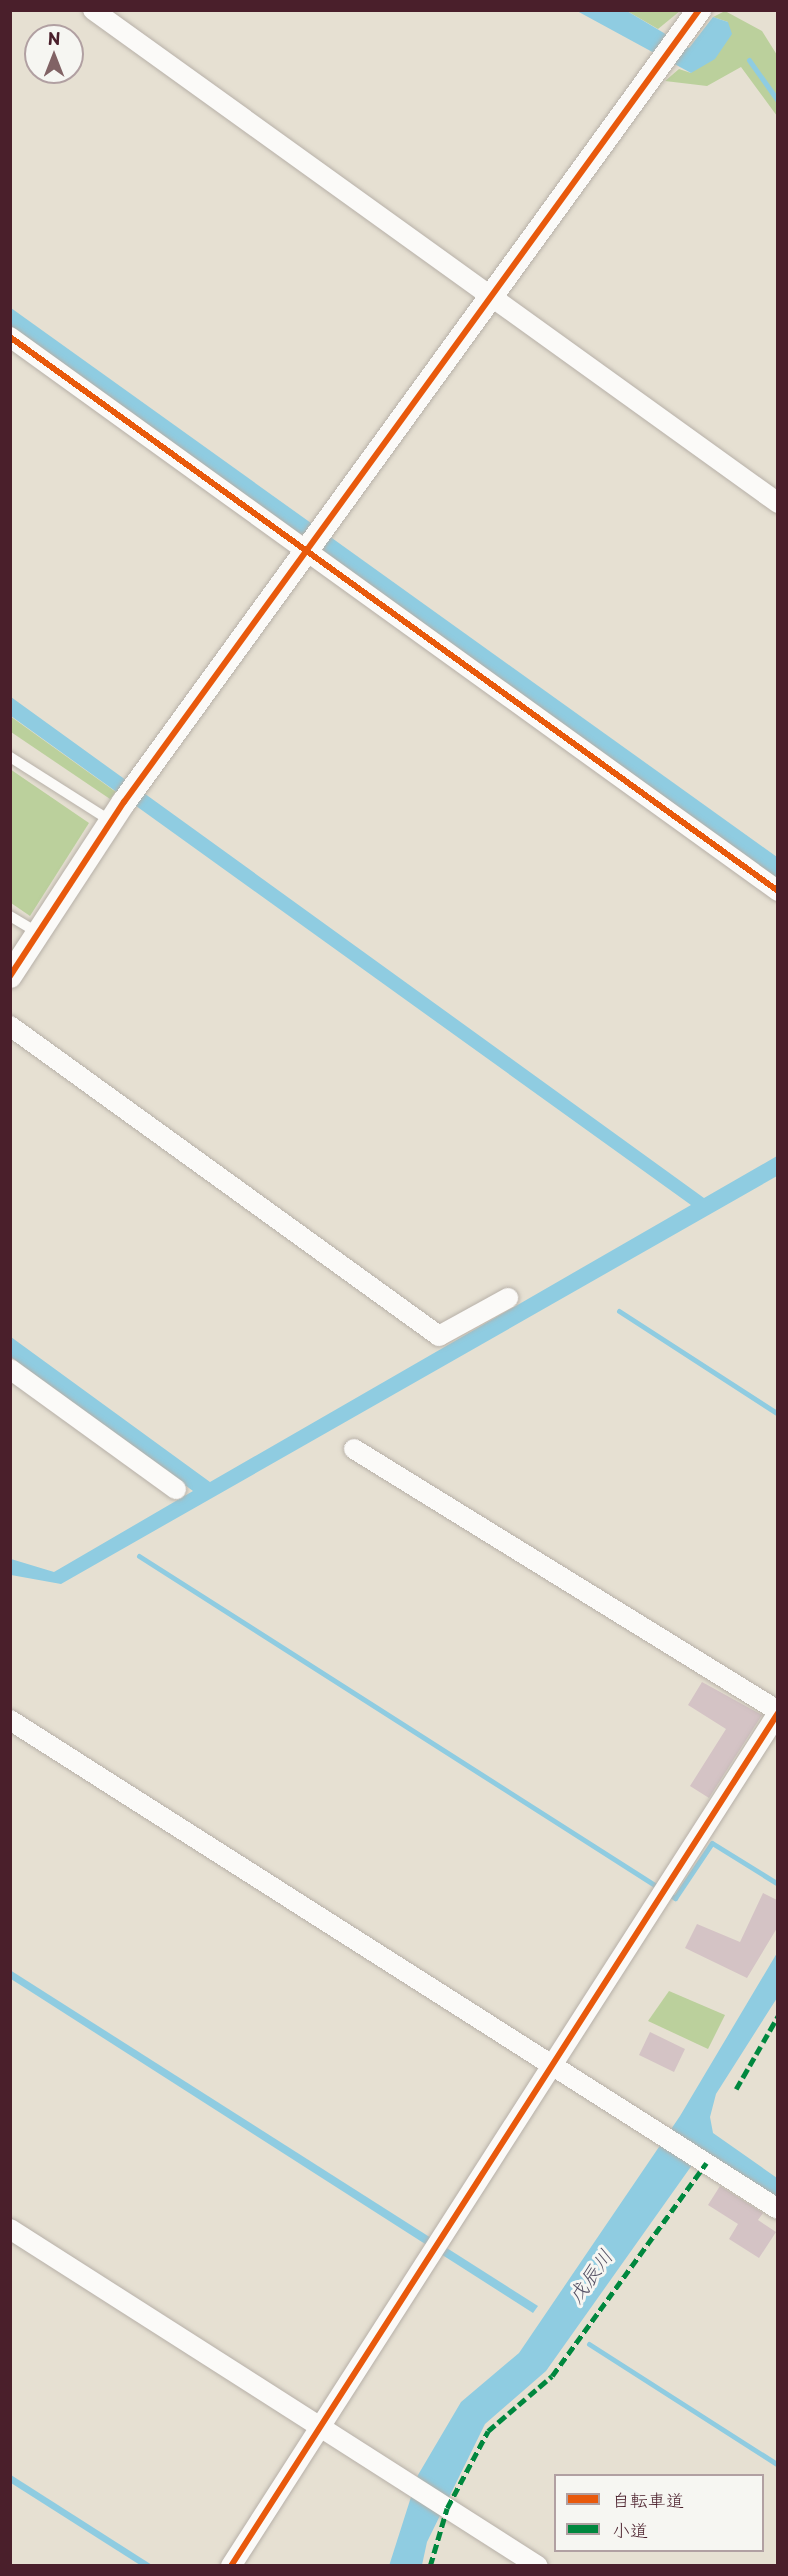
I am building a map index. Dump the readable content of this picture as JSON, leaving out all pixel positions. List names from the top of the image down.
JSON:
{
  "water": ["戊辰川"],
  "legend": ["自転車道", "小道"],
  "north": "top"
}
